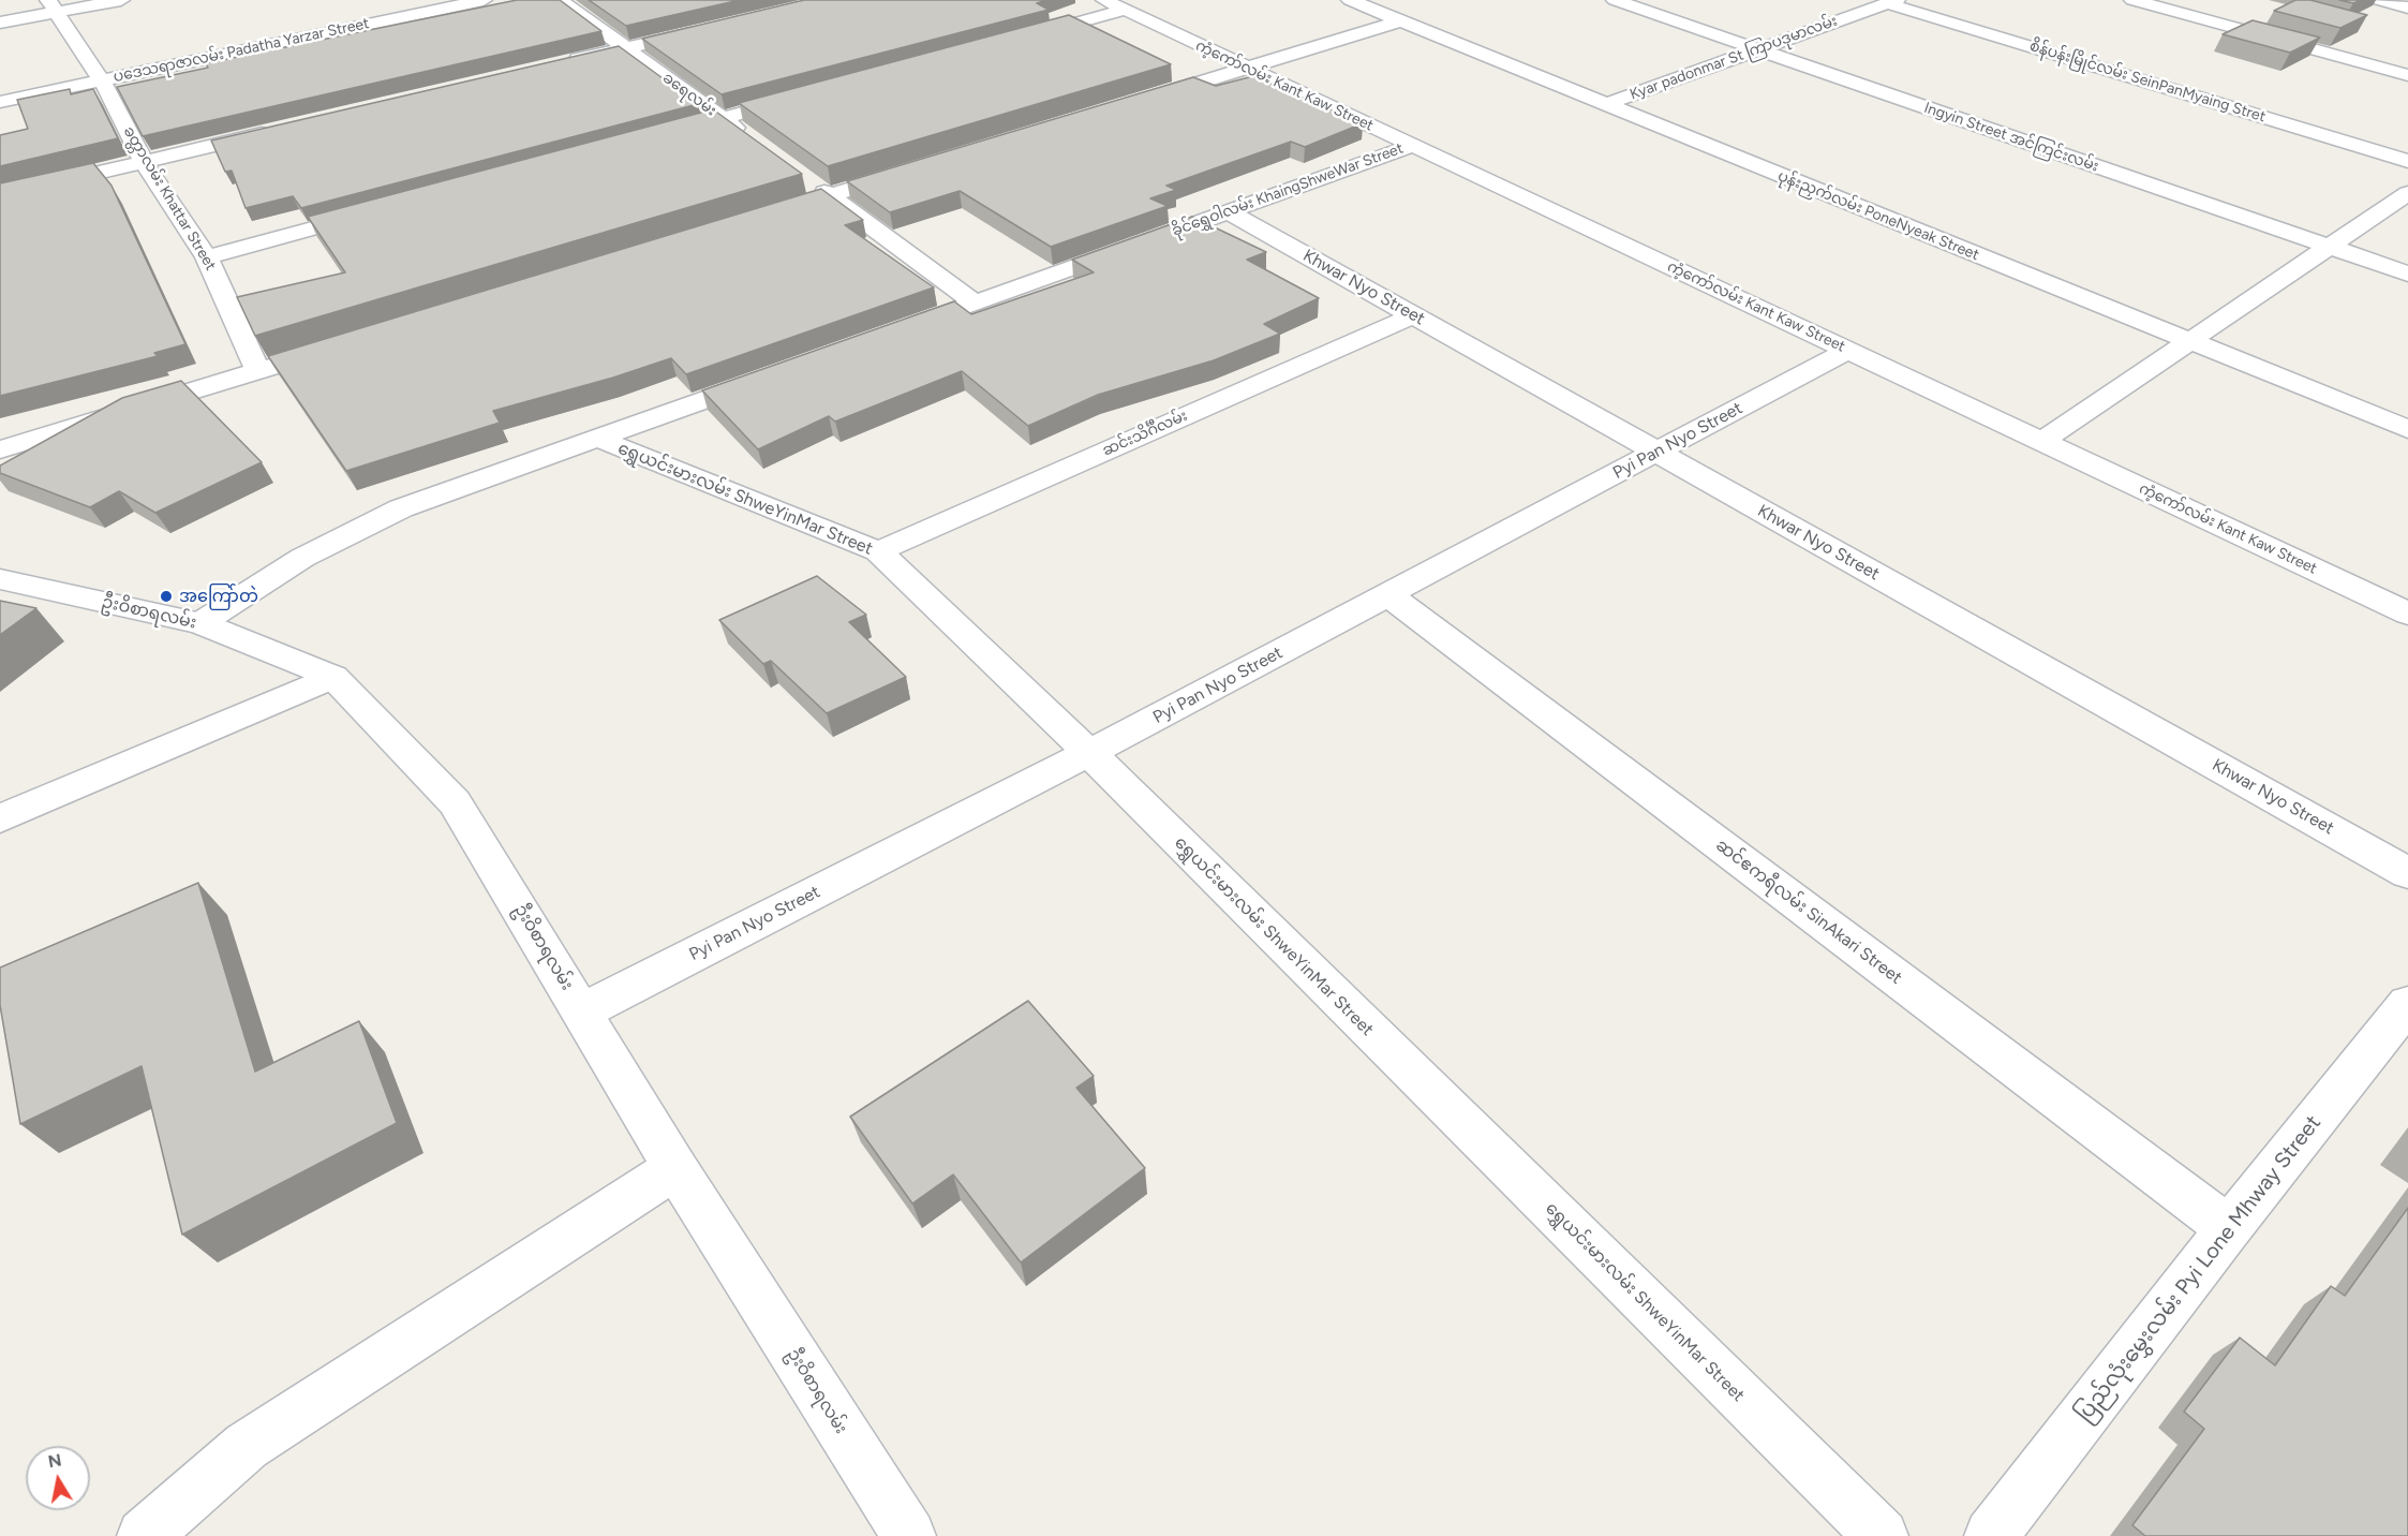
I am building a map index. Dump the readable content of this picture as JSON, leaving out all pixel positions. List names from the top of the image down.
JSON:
{
  "streets": {
    "street": [
      "ပဒေသရာဇာလမ်း Padatha Yarzar Street",
      "Kyar padonmar St ကြာပဒုမာလမ်း",
      "စိန်ပန်းမြိုင်လမ်း SeinPanMyaing Stret",
      "ကံ့ကော်လမ်း Kant Kaw Street",
      "ခရေလမ်း",
      "Ingyin Street အင်ကြင်းလမ်း",
      "ခိုင်ရွှေဝါလမ်း KhaingShweWar Street",
      "ခတ္တာလမ်း Khattar Street",
      "ပုန်းညှက်လမ်း PoneNyeak Street",
      "Khwar Nyo Street",
      "ဆင်းသိင်္ဂီလမ်း",
      "Pyi Pan Nyo Street",
      "ရွှေယင်းမားလမ်း ShweYinMar Street",
      "ဦးဝိစာရလမ်း",
      "ဆင်ဧကရီလမ်း SinAkari Street",
      "ပြည်လုံးမွှေးလမ်း Pyi Lone Mhway Street"
    ]
  },
  "crossings": [
    ["ပဒေသရာဇာလမ်း Padatha Yarzar Street", "ခတ္တာလမ်း Khattar Street"],
    ["Kyar padonmar St ကြာပဒုမာလမ်း", "စိန်ပန်းမြိုင်လမ်း SeinPanMyaing Stret"],
    ["Kyar padonmar St ကြာပဒုမာလမ်း", "Ingyin Street အင်ကြင်းလမ်း"],
    ["Kyar padonmar St ကြာပဒုမာလမ်း", "ပုန်းညှက်လမ်း PoneNyeak Street"],
    ["ကံ့ကော်လမ်း Kant Kaw Street", "ခိုင်ရွှေဝါလမ်း KhaingShweWar Street"],
    ["ကံ့ကော်လမ်း Kant Kaw Street", "Pyi Pan Nyo Street"],
    ["ခိုင်ရွှေဝါလမ်း KhaingShweWar Street", "Khwar Nyo Street"],
    ["Khwar Nyo Street", "ဆင်းသိင်္ဂီလမ်း"],
    ["Khwar Nyo Street", "Pyi Pan Nyo Street"],
    ["ဆင်းသိင်္ဂီလမ်း", "ရွှေယင်းမားလမ်း ShweYinMar Street"],
    ["Pyi Pan Nyo Street", "ရွှေယင်းမားလမ်း ShweYinMar Street"],
    ["Pyi Pan Nyo Street", "ဦးဝိစာရလမ်း"],
    ["Pyi Pan Nyo Street", "ဆင်ဧကရီလမ်း SinAkari Street"],
    ["ဆင်ဧကရီလမ်း SinAkari Street", "ပြည်လုံးမွှေးလမ်း Pyi Lone Mhway Street"]
  ],
  "places": ["အကြော်တဲ"],
  "north": "top"
}
